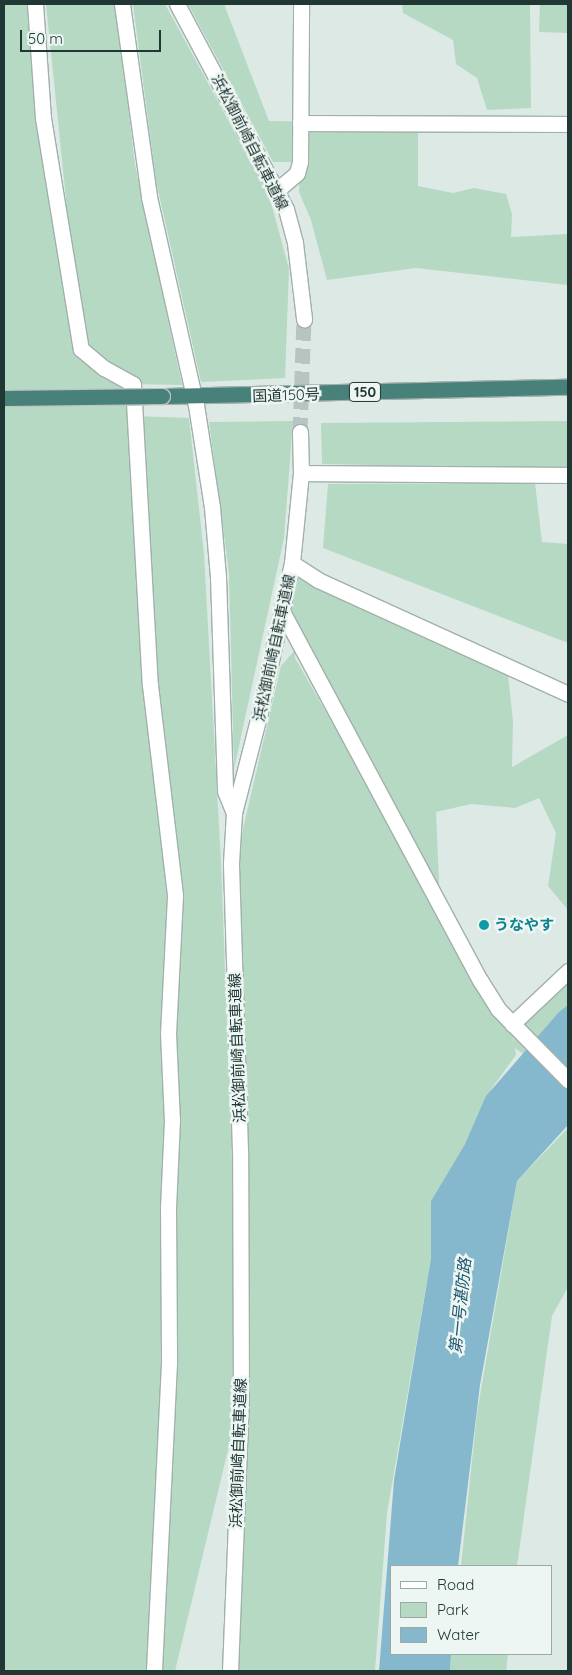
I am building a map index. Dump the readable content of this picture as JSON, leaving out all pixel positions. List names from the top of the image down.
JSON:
{
  "streets": {
    "highway": ["150", "国道150号"],
    "street": ["浜松御前崎自転車道線"]
  },
  "water": ["第一号湛防路"],
  "places": ["うなやす"],
  "legend": ["Road", "Park", "Water"],
  "scale_bar": "50 m"
}
